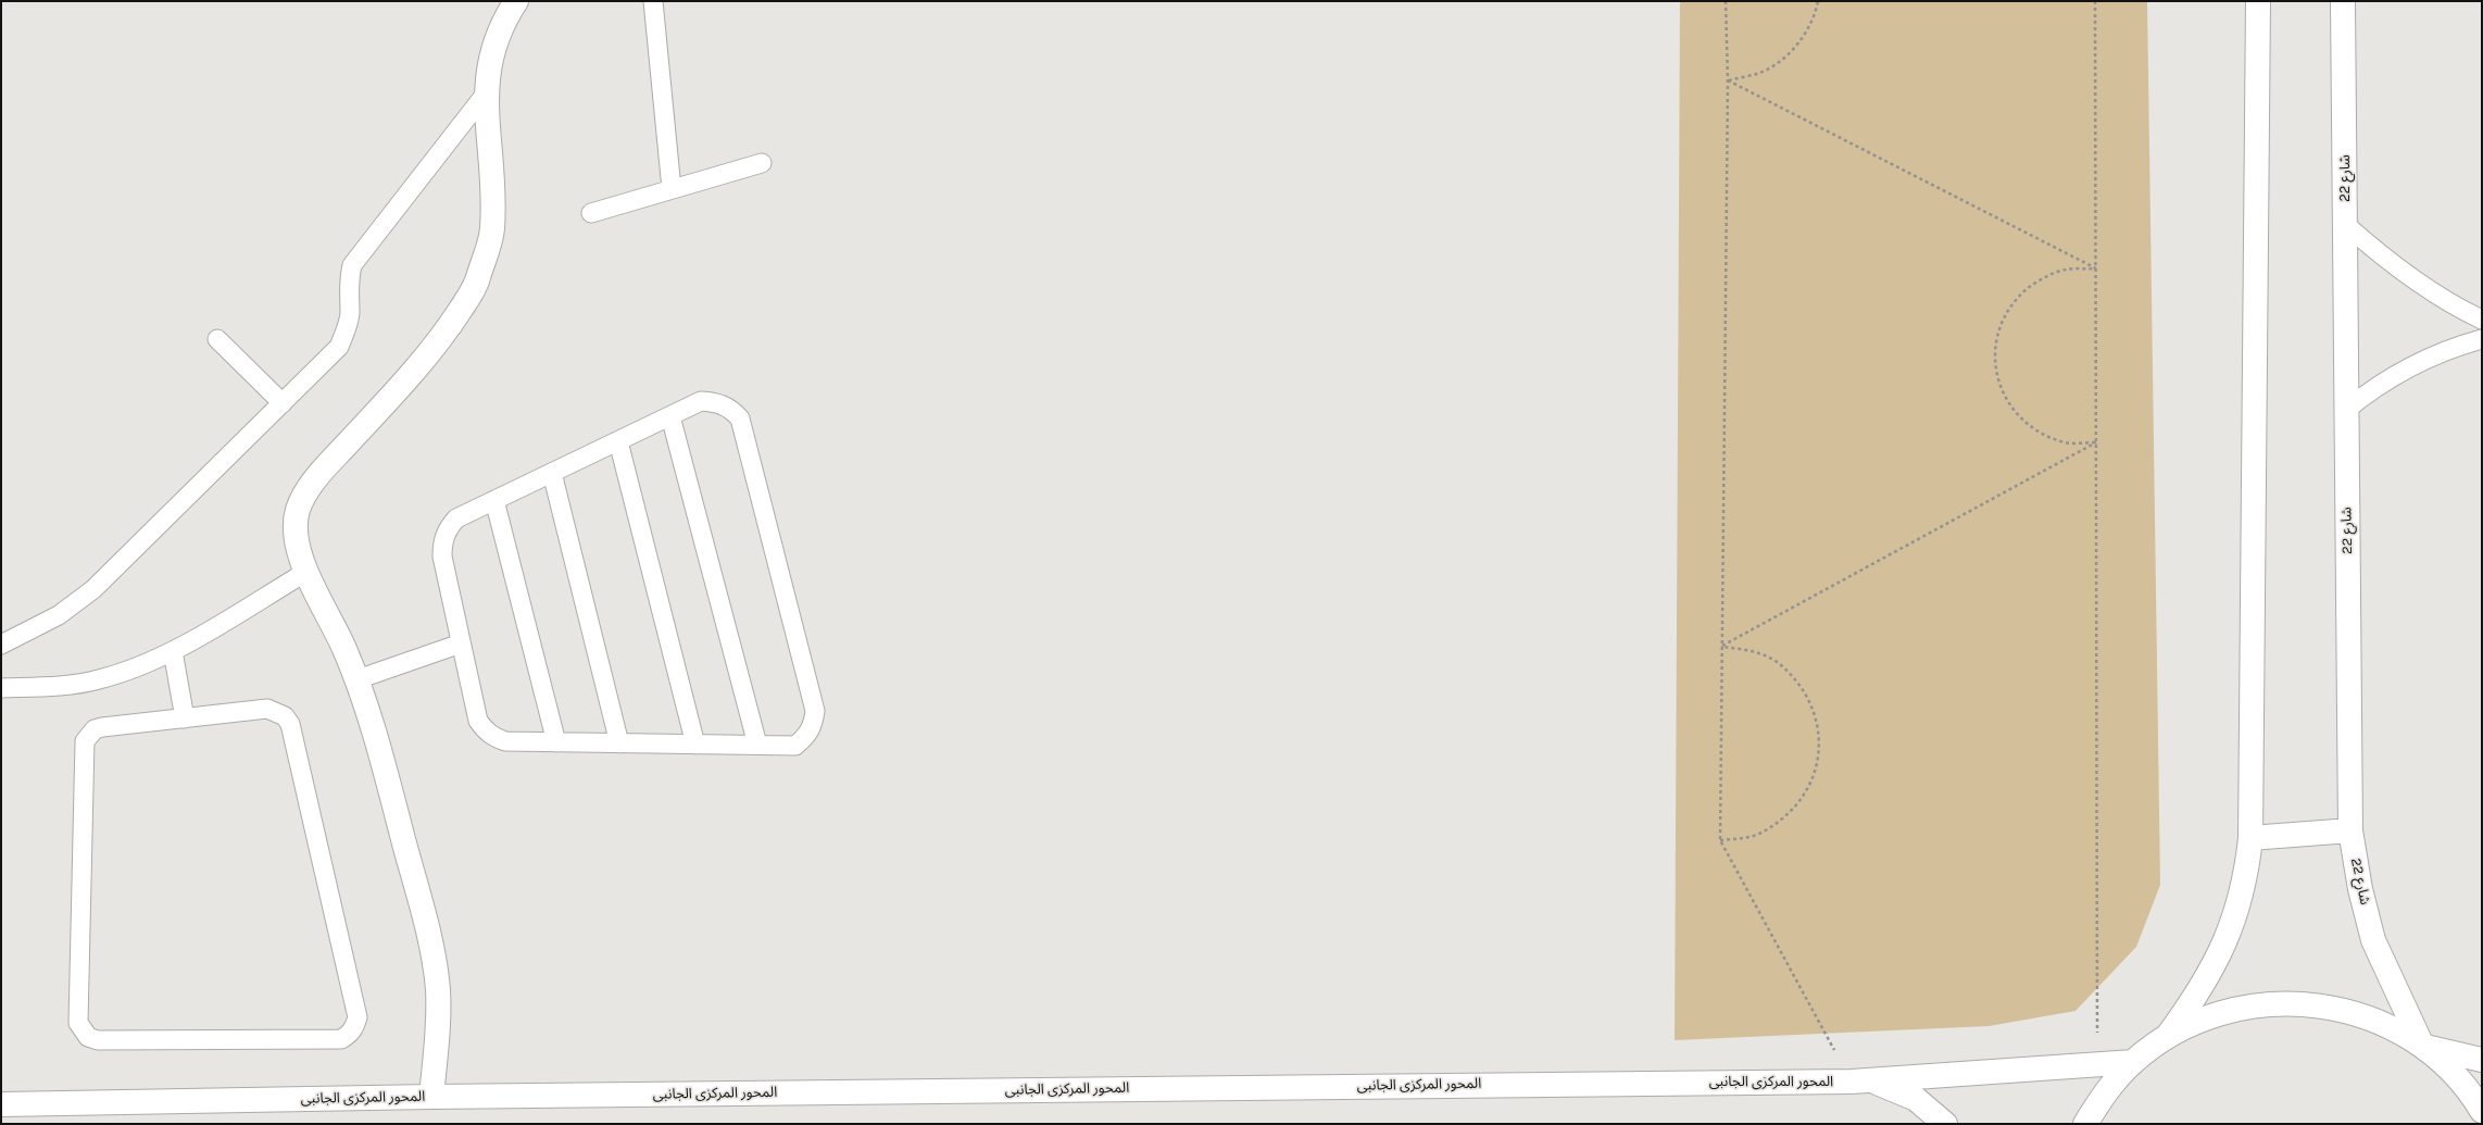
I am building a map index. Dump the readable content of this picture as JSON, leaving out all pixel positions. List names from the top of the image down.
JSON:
{
  "streets": {
    "street": ["شارع 22", "المحور المركزى الجانبى"]
  }
}
